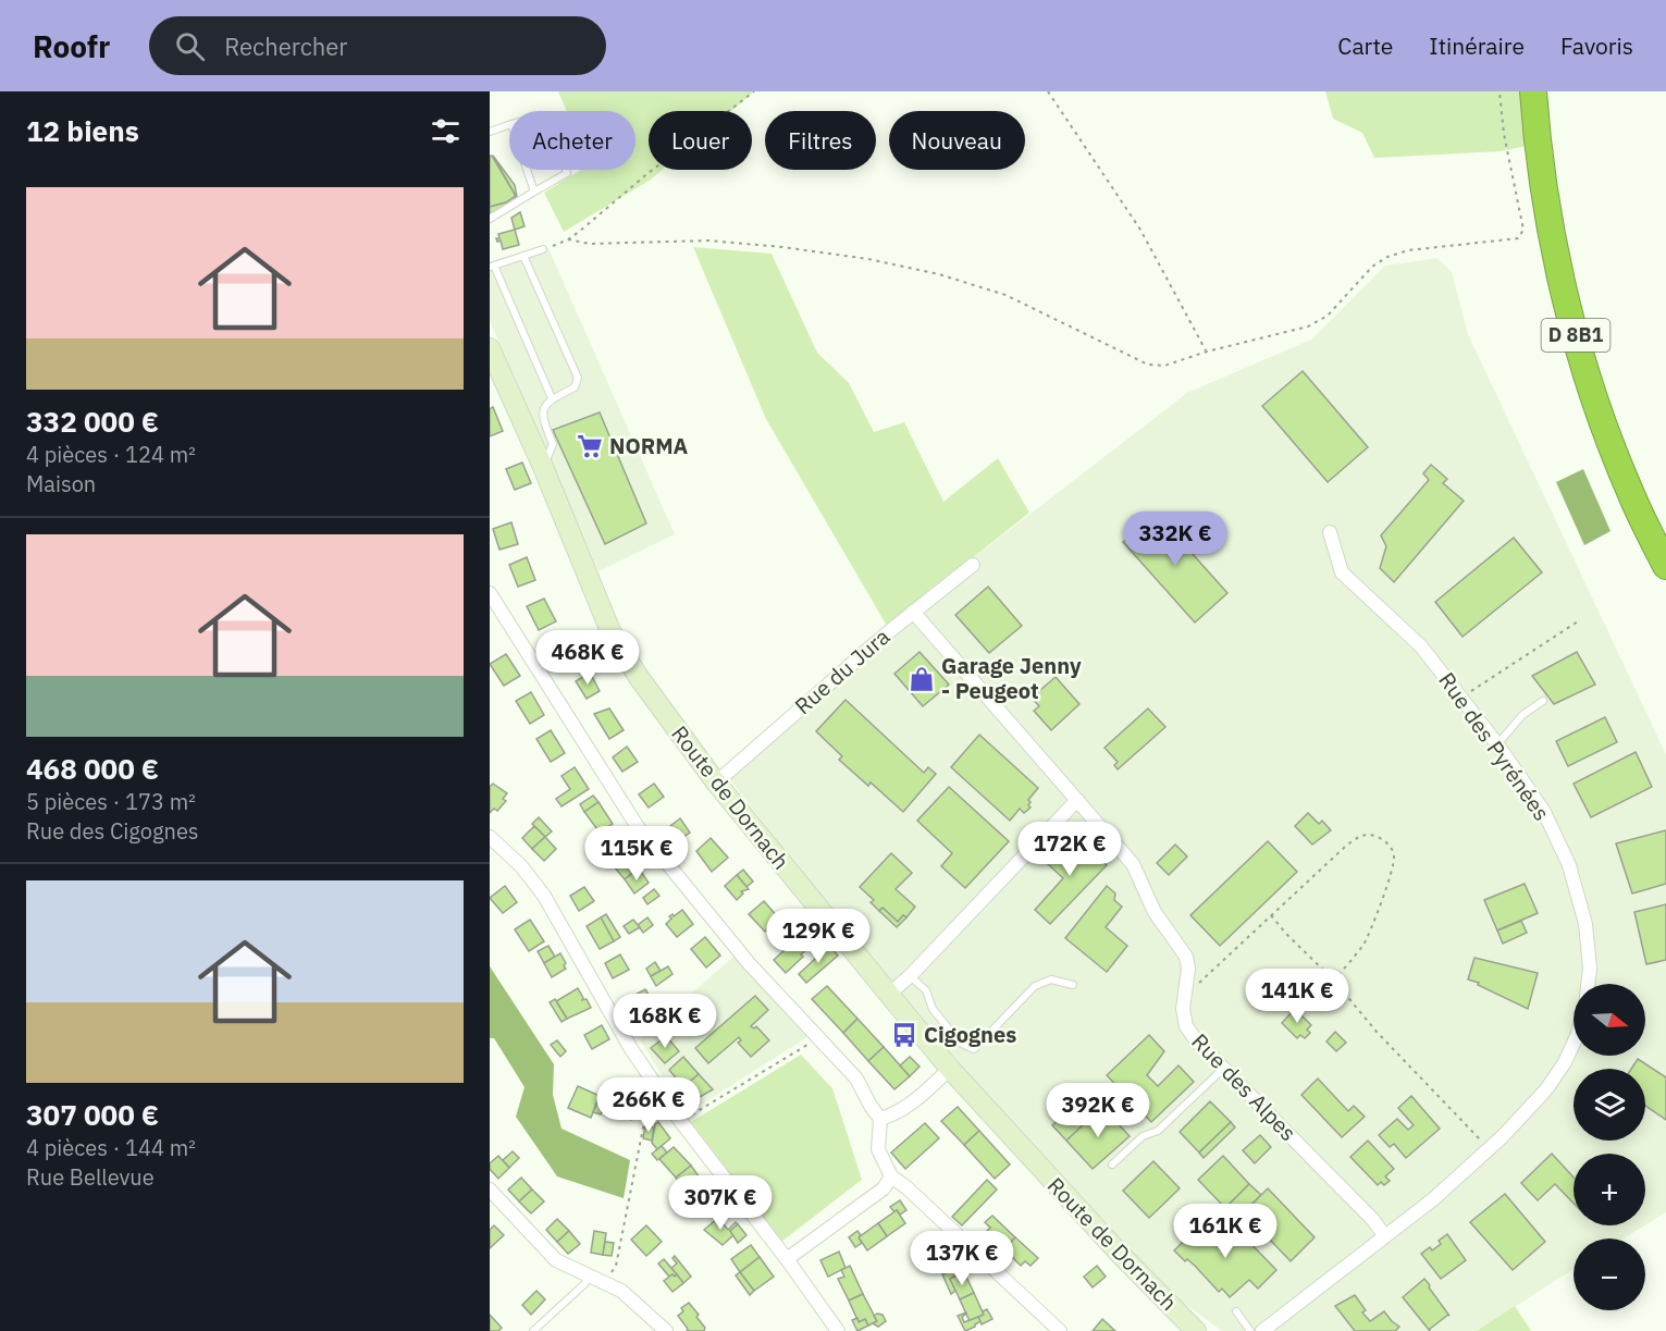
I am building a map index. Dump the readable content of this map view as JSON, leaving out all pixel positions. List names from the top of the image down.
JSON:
{
  "streets": {
    "highway": ["D 8B1"],
    "main road": ["Route de Dornach"],
    "street": ["Rue du Jura", "Rue des Pyrénées", "Rue des Alpes"]
  },
  "crossings": [
    ["Rue du Jura", "Route de Dornach"],
    ["Rue du Jura", "Rue des Alpes"]
  ],
  "places": {
    "supermarket": ["NORMA"],
    "shop": ["Garage Jenny - Peugeot"],
    "bus stop": ["Cigognes"]
  },
  "north": "right",
  "page": {
    "header": "Roofr",
    "search": "Rechercher",
    "nav": ["Carte", "Itinéraire", "Favoris"],
    "heading": "12 biens",
    "chip": [
      "Acheter",
      "Louer",
      "Filtres",
      "Nouveau"
    ],
    "list": [
      {
        "name": "332 000 €",
        "note": "4 pièces · 124 m² · Maison"
      },
      {
        "name": "468 000 €",
        "note": "5 pièces · 173 m² · Rue des Cigognes"
      },
      {
        "name": "307 000 €",
        "note": "4 pièces · 144 m² · Rue Bellevue"
      }
    ],
    "price": [
      "332K €",
      "468K €",
      "172K €",
      "115K €",
      "129K €",
      "141K €",
      "168K €",
      "266K €",
      "392K €",
      "307K €",
      "161K €",
      "137K €"
    ],
    "map_buttons": ["+", "−"]
  }
}
